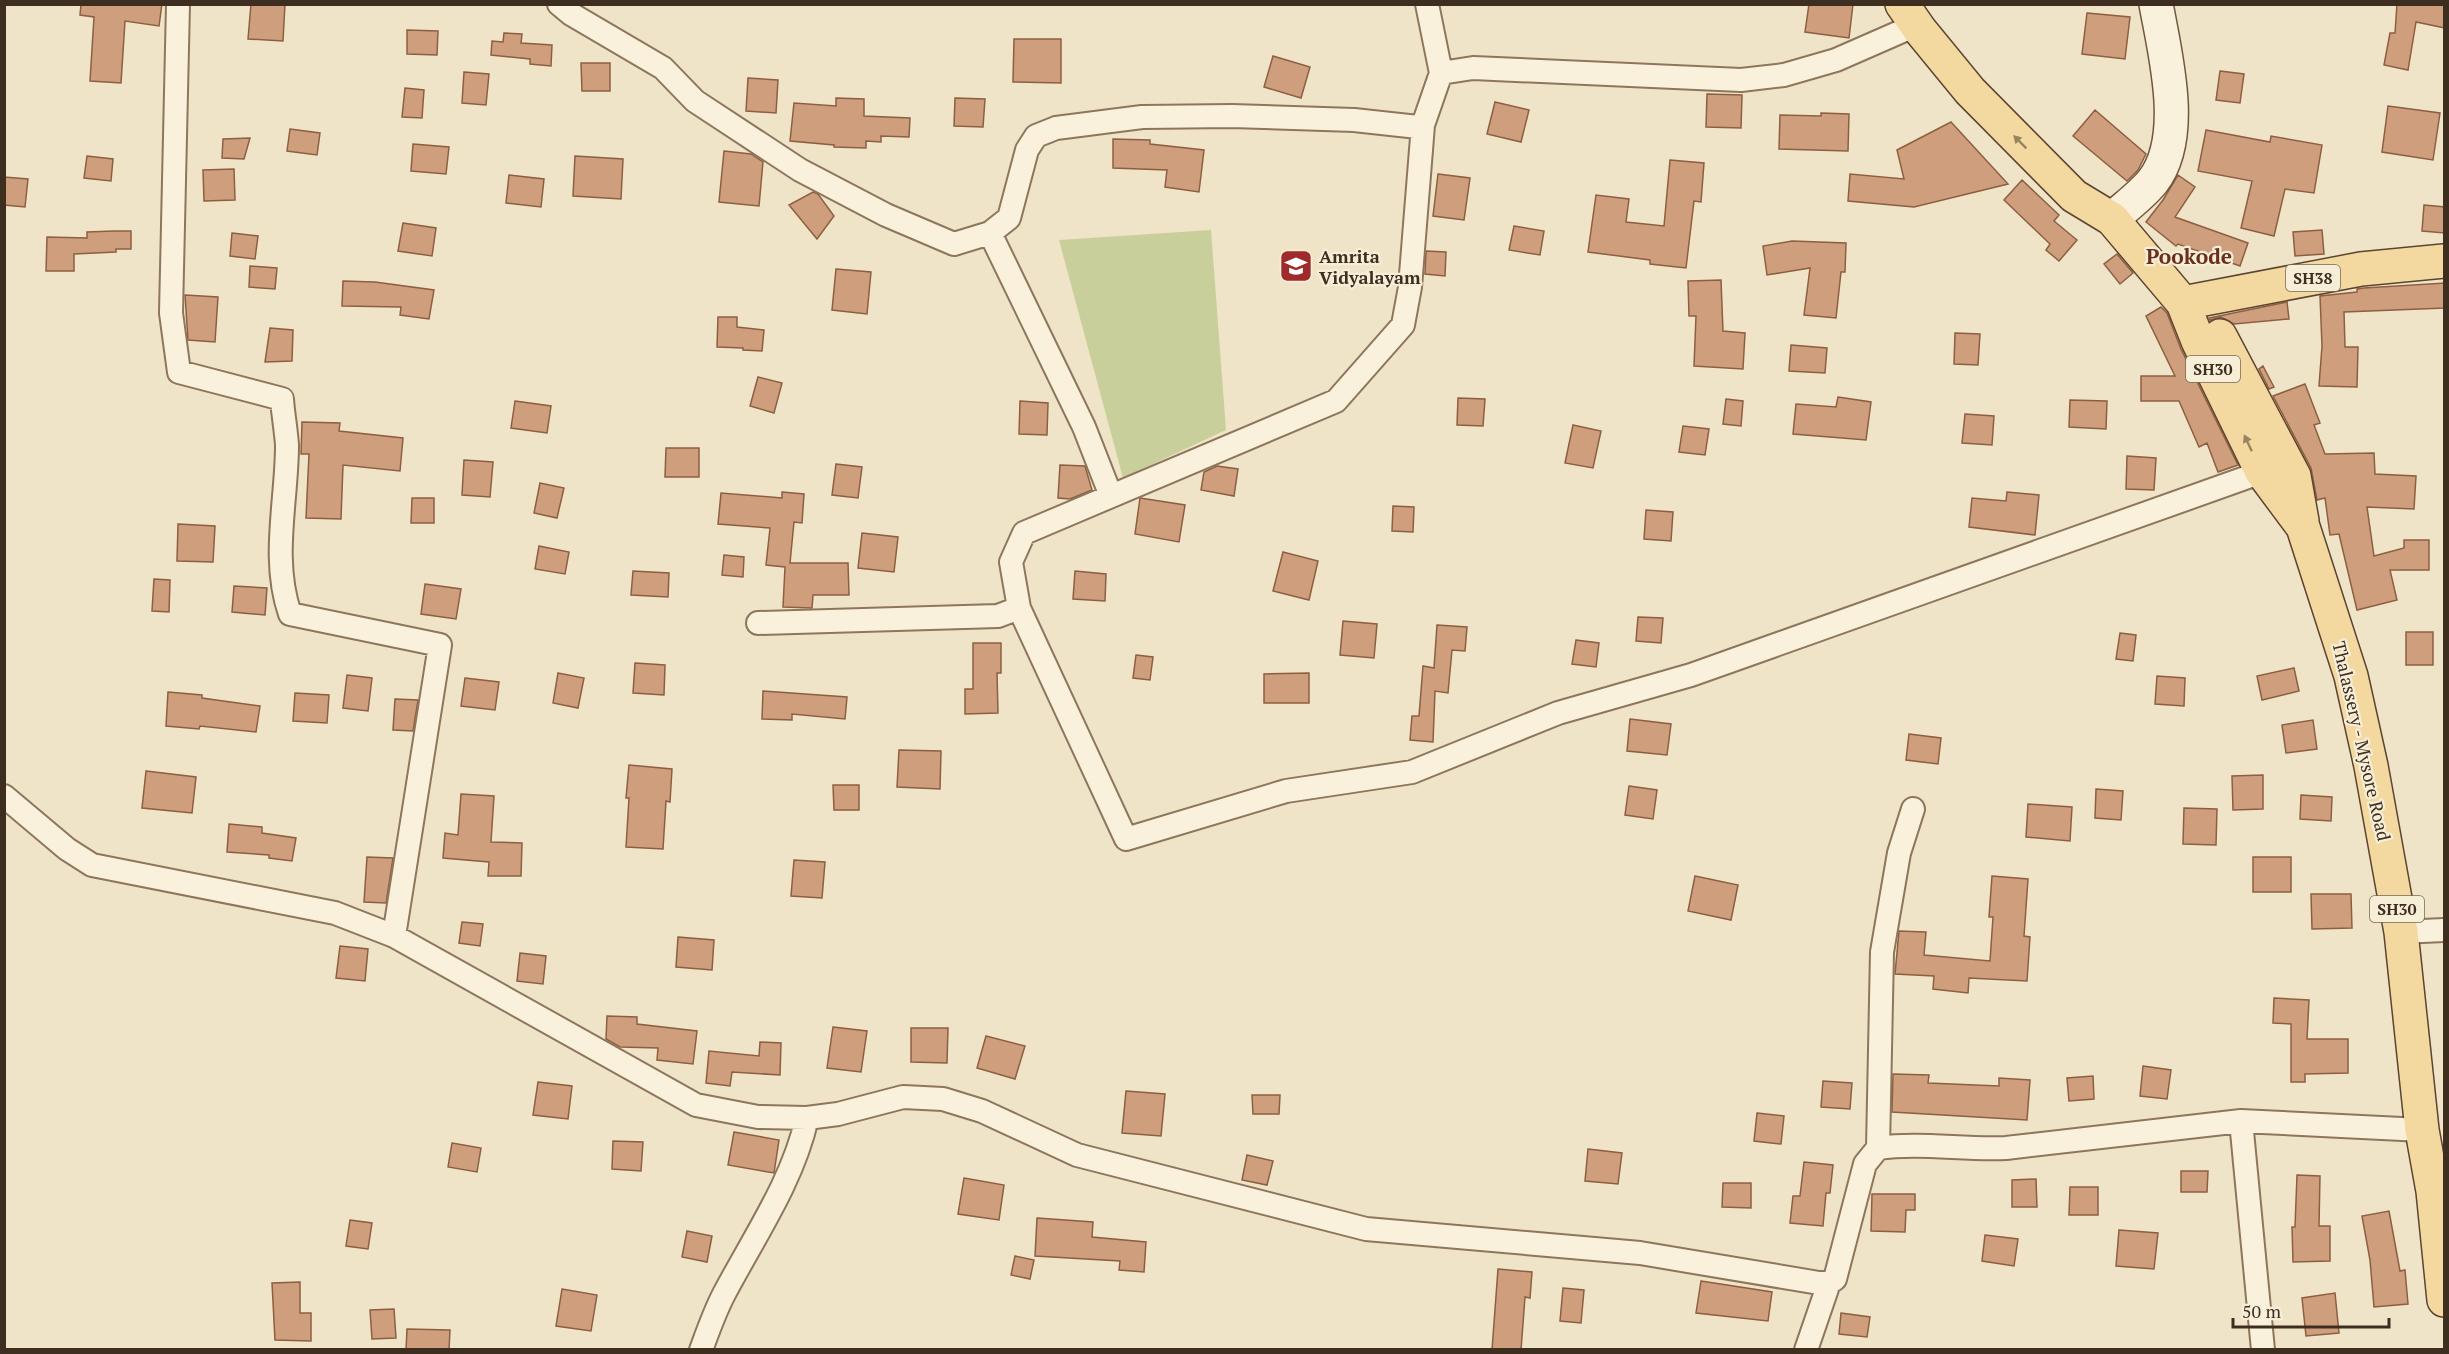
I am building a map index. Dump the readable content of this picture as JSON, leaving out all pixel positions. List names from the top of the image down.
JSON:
{
  "streets": {
    "main road": ["SH38", "SH30", "Thalassery - Mysore Road"]
  },
  "crossings": [
    ["SH38", "Thalassery - Mysore Road"]
  ],
  "districts": ["Pookode"],
  "places": {
    "school or university": ["Amrita Vidyalayam"]
  },
  "scale_bar": "50 m"
}
